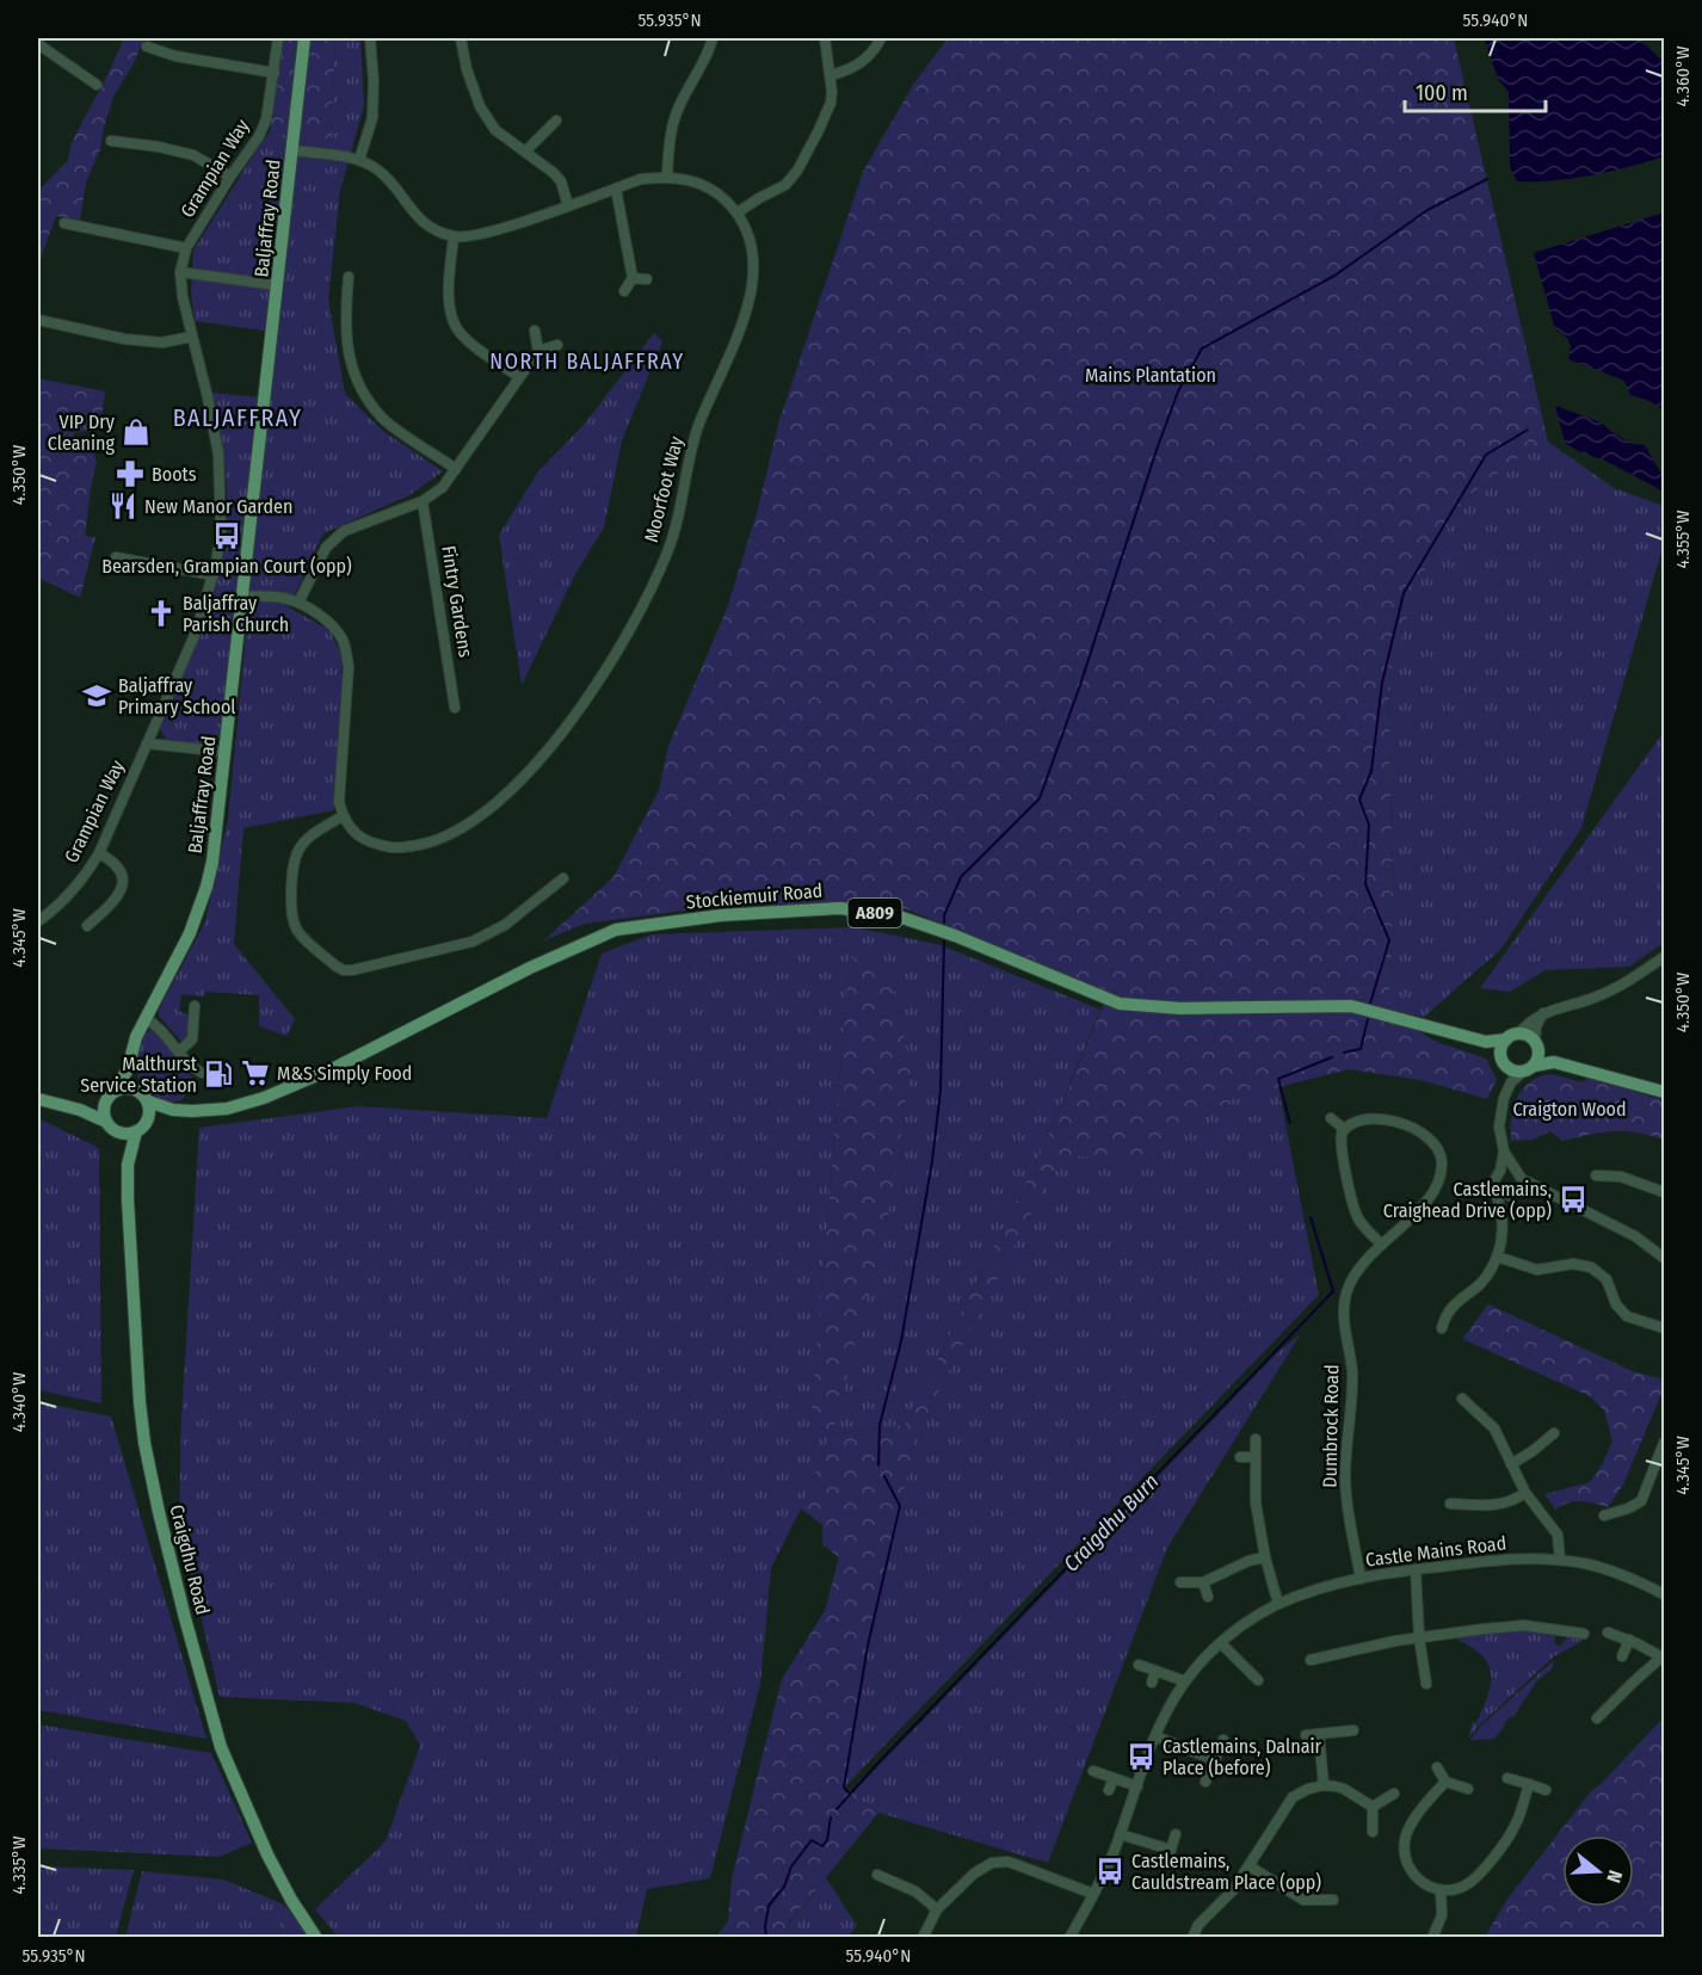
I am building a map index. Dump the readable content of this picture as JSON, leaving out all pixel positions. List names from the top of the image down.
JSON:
{
  "streets": {
    "main road": [
      "Baljaffray Road",
      "Stockiemuir Road",
      "A809",
      "Craigdhu Road"
    ],
    "street": [
      "Grampian Way",
      "Moorfoot Way",
      "Fintry Gardens",
      "Dumbrock Road",
      "Castle Mains Road"
    ]
  },
  "crossings": [
    ["Baljaffray Road", "Stockiemuir Road"],
    ["Baljaffray Road", "Craigdhu Road"],
    ["Stockiemuir Road", "Craigdhu Road"],
    ["Dumbrock Road", "Castle Mains Road"]
  ],
  "districts": ["NORTH BALJAFFRAY", "BALJAFFRAY"],
  "water": ["Craigdhu Burn"],
  "parks": ["Mains Plantation", "Craigton Wood"],
  "places": {
    "shop": ["VIP Dry Cleaning"],
    "pharmacy": ["Boots"],
    "restaurant": ["New Manor Garden"],
    "bus stop": [
      "Bearsden, Grampian Court (opp)",
      "Castlemains, Craighead Drive (opp)",
      "Castlemains, Dalnair Place (before)",
      "Castlemains, Cauldstream Place (opp)"
    ],
    "church": ["Baljaffray Parish Church"],
    "school or university": ["Baljaffray Primary School"],
    "supermarket": ["M&S Simply Food"],
    "fuel station": ["Malthurst Service Station"]
  },
  "scale_bar": "100 m",
  "north": "right",
  "coordinates": [
    "55.935°N",
    "55.940°N",
    "4.360°W",
    "4.350°W",
    "4.355°W",
    "4.345°W",
    "4.340°W",
    "4.335°W"
  ]
}
